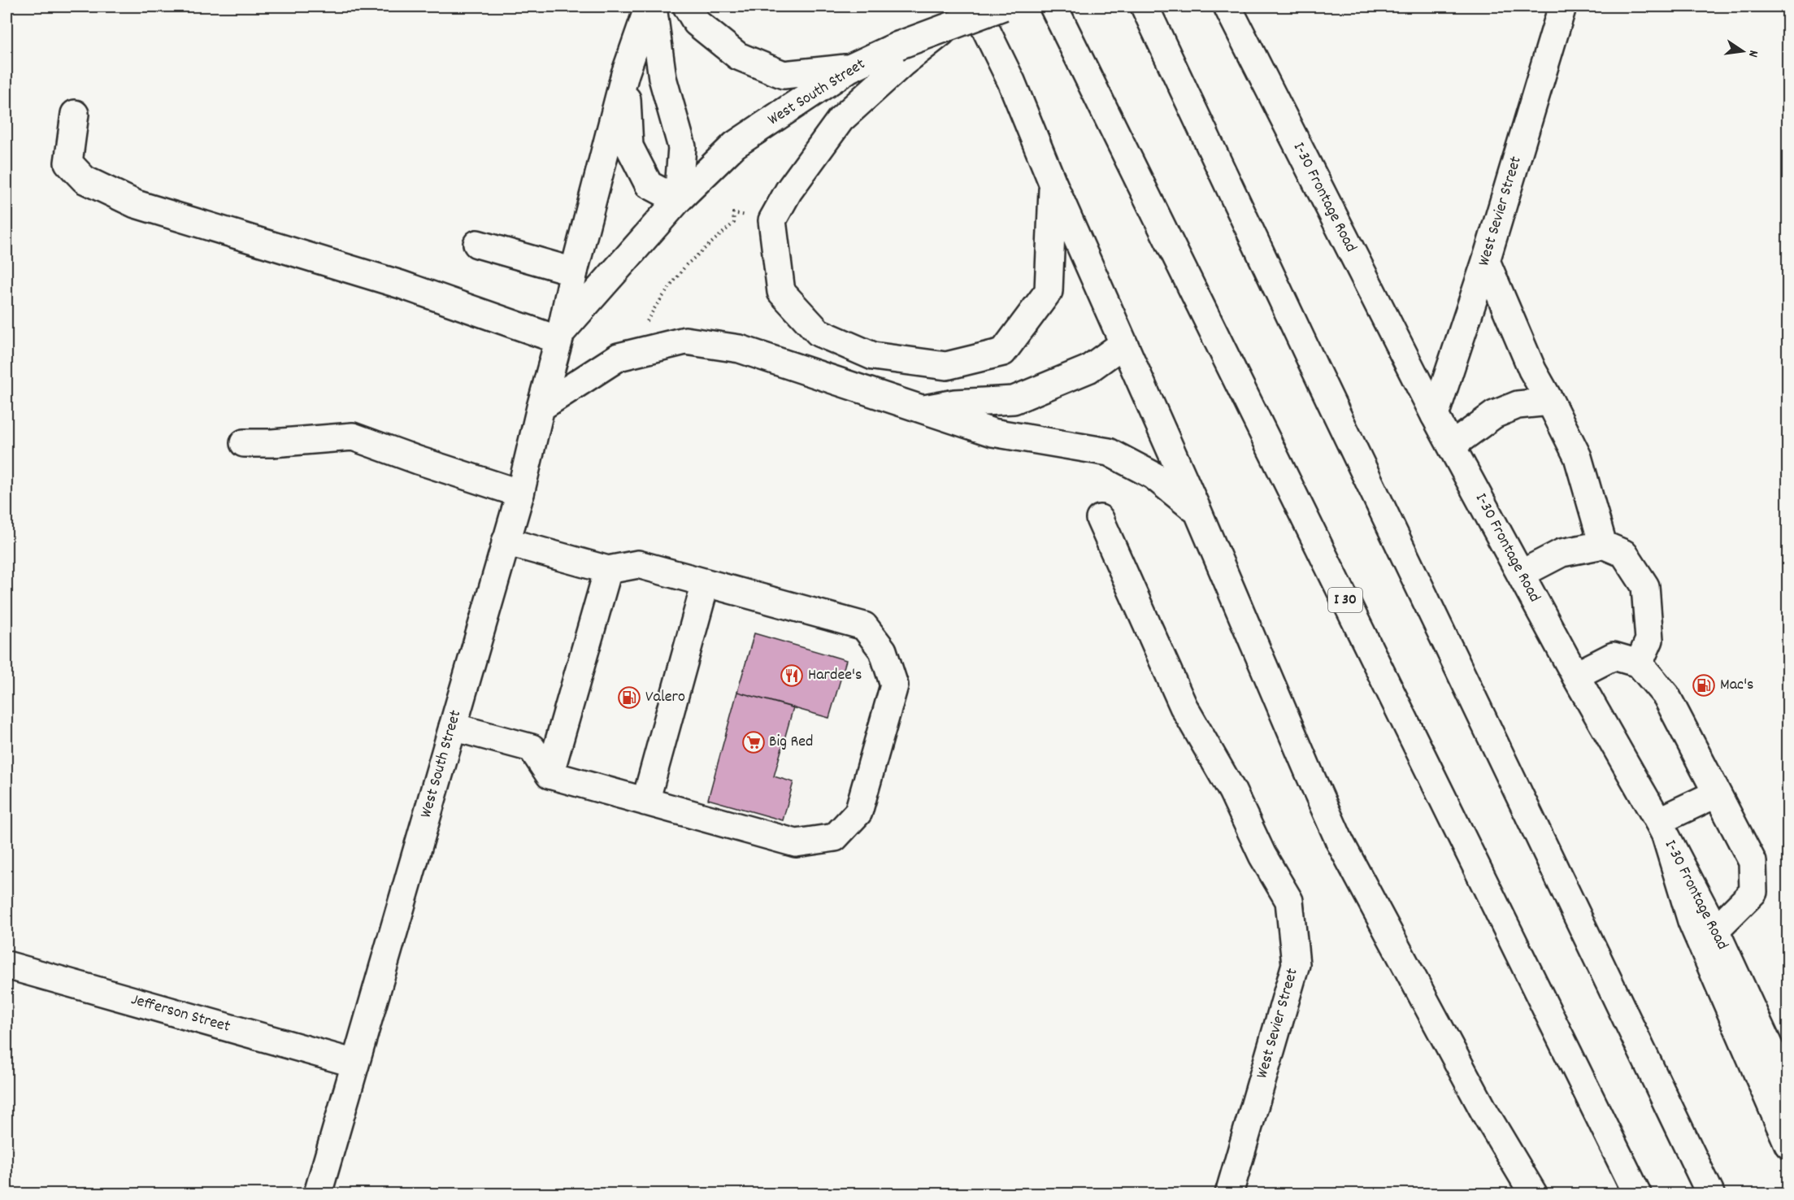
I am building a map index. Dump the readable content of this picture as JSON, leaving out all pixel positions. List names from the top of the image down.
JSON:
{
  "streets": {
    "main road": [
      "West South Street",
      "I-30 Frontage Road",
      "West Sevier Street",
      "I 30",
      "Jefferson Street"
    ]
  },
  "crossings": [
    ["West South Street", "Jefferson Street"],
    ["I-30 Frontage Road", "West Sevier Street"]
  ],
  "places": {
    "restaurant": ["Hardee's"],
    "fuel station": ["Mac's", "Valero"],
    "supermarket": ["Big Red"]
  },
  "north": "right"
}
